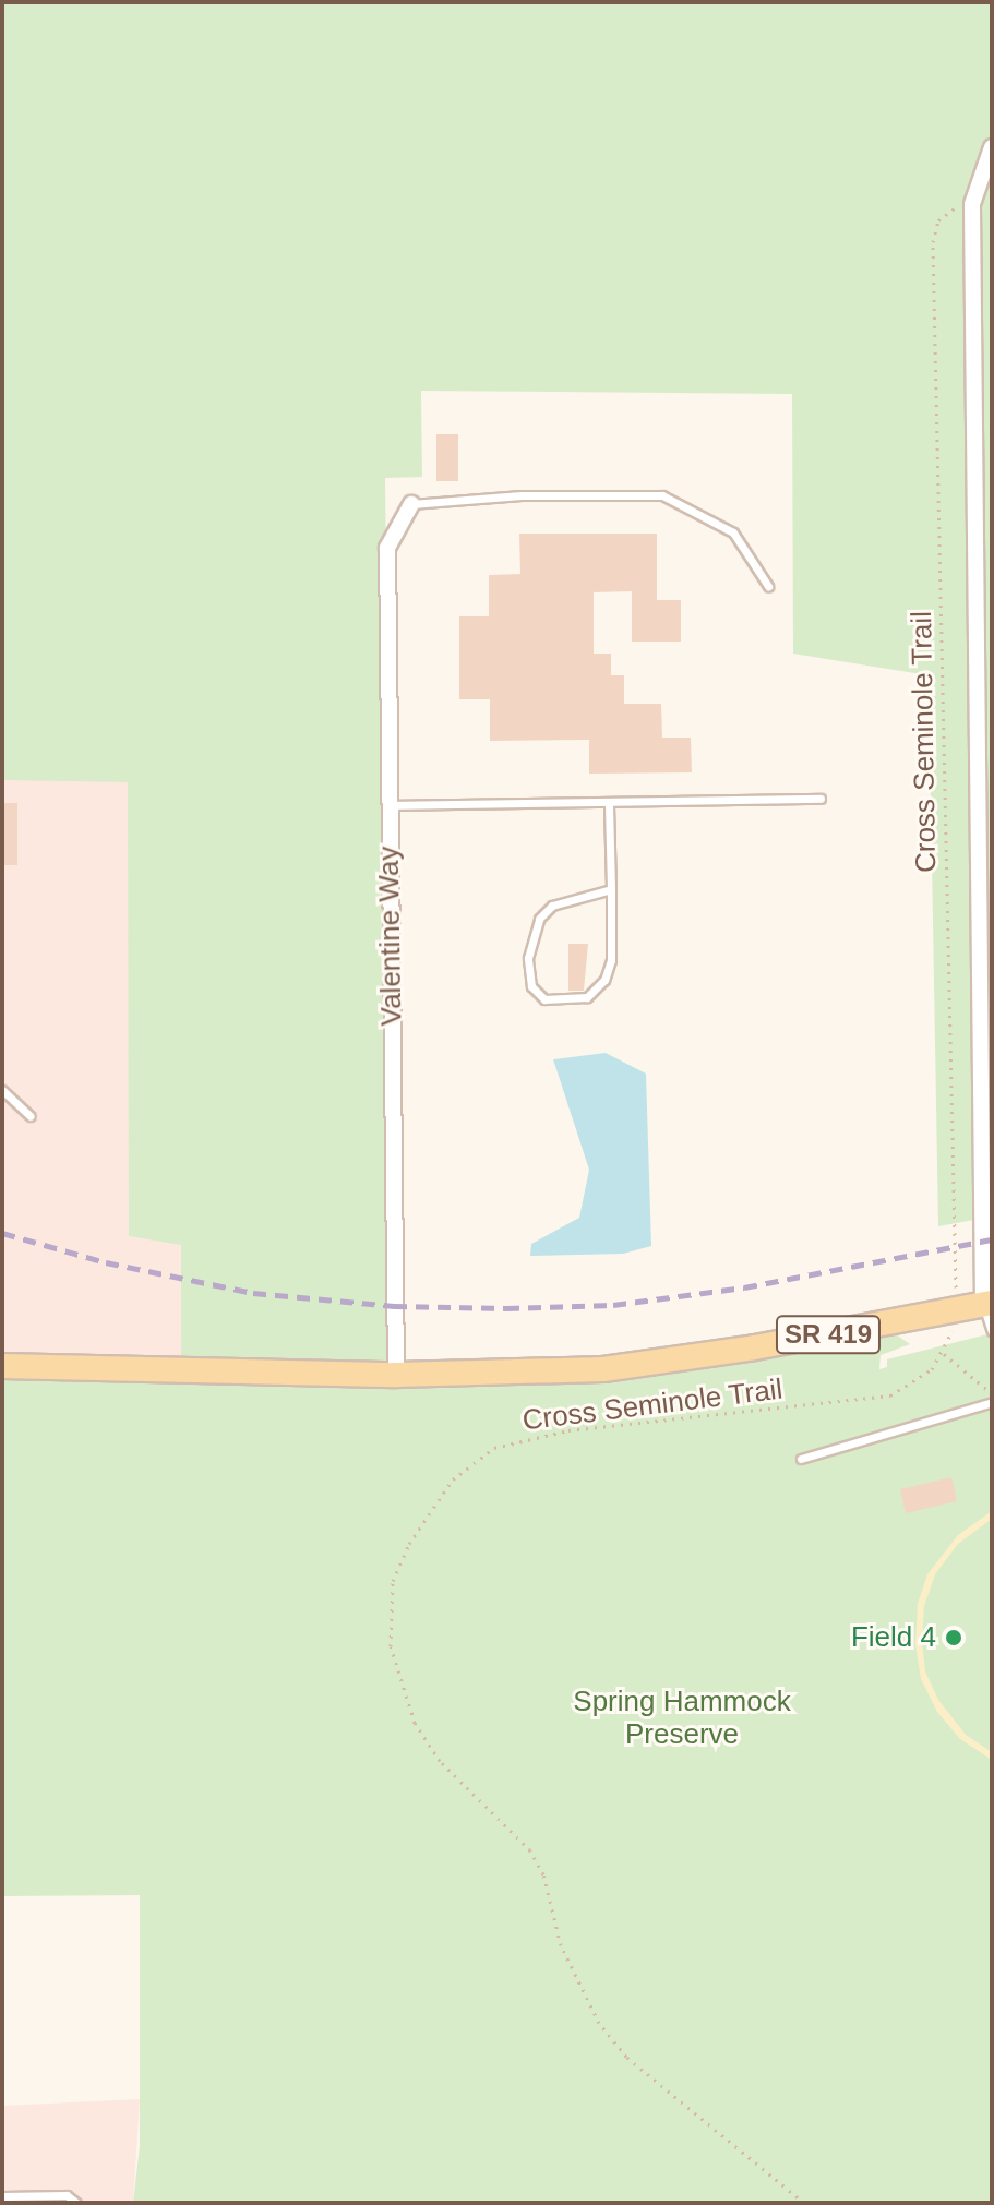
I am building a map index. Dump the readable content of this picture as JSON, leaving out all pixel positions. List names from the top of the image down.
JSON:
{
  "streets": {
    "main road": ["SR 419"],
    "street": ["Valentine Way"],
    "path": ["Cross Seminole Trail"]
  },
  "crossings": [
    ["Valentine Way", "SR 419"]
  ],
  "parks": ["Spring Hammock Preserve"],
  "places": ["Field 4"]
}
